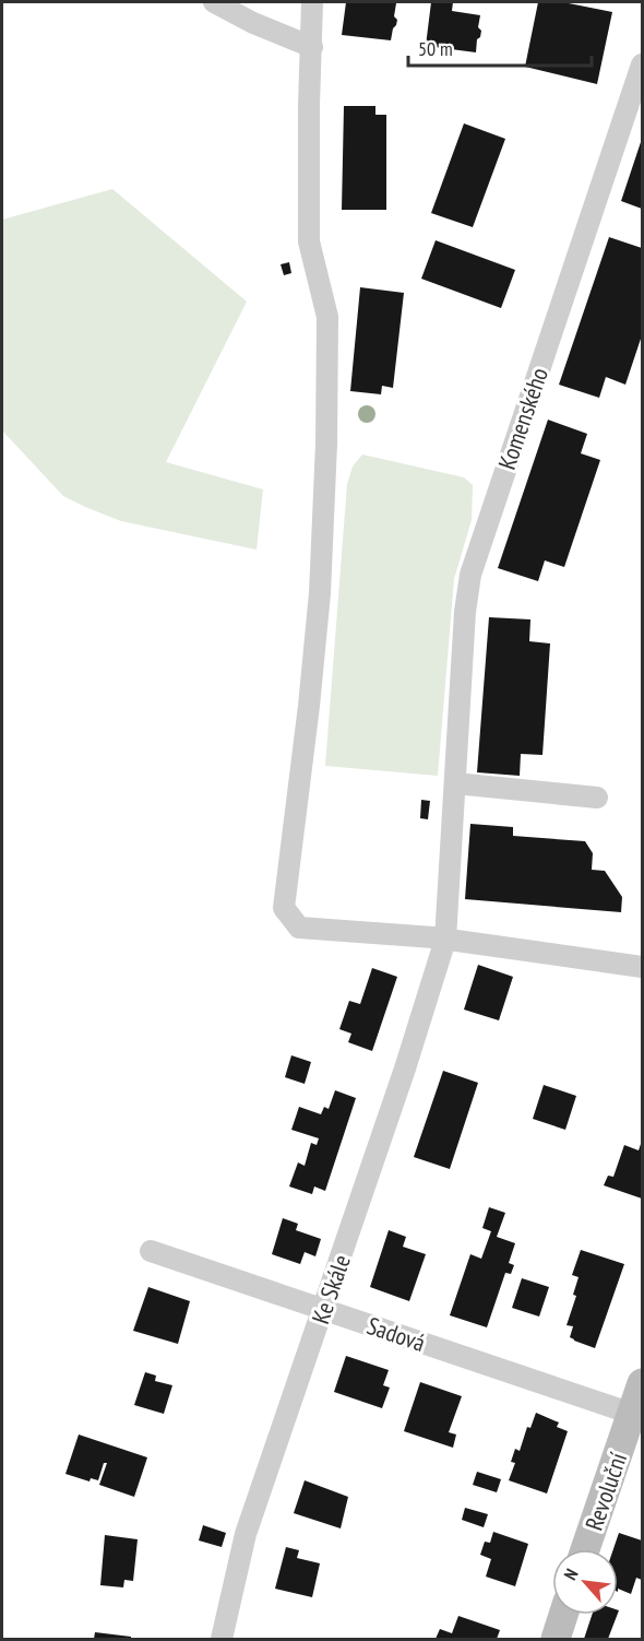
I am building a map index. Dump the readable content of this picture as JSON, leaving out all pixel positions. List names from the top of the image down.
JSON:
{
  "streets": {
    "street": [
      "Komenského",
      "Ke Skále",
      "Sadová",
      "Revoluční"
    ]
  },
  "crossings": [
    ["Komenského", "Ke Skále"],
    ["Ke Skále", "Sadová"],
    ["Sadová", "Revoluční"]
  ],
  "scale_bar": "50 m",
  "north": "top left"
}
